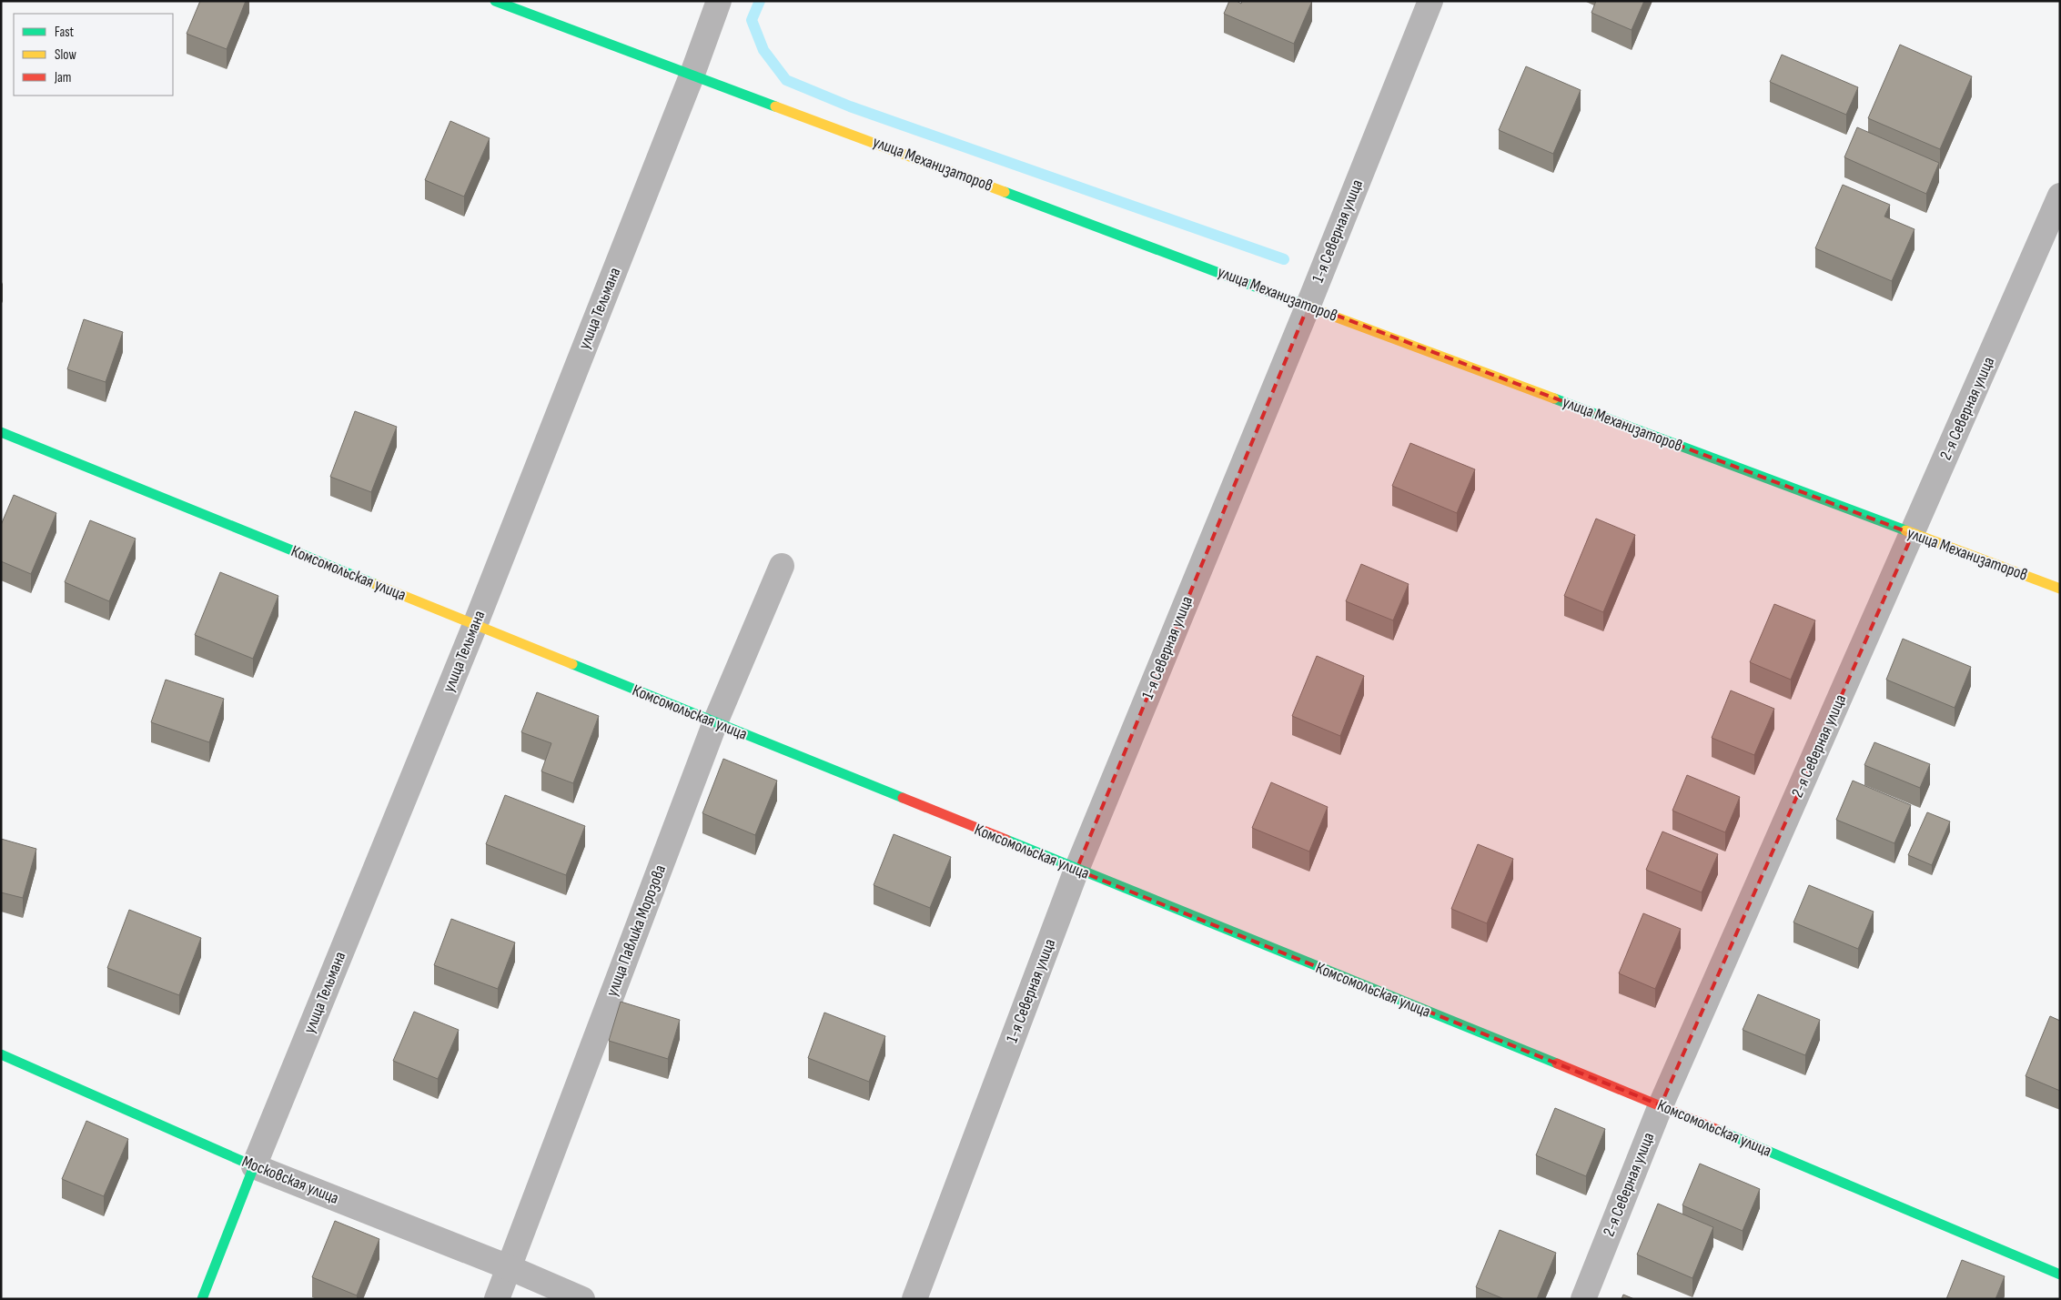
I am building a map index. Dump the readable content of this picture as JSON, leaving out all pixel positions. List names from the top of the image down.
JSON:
{
  "streets": {
    "street": [
      "улица Механизаторов",
      "1-я Северная улица",
      "улица Тельмана",
      "2-я Северная улица",
      "Комсомольская улица",
      "улица Павлика Морозова",
      "Московская улица"
    ]
  },
  "crossings": [
    ["улица Механизаторов", "1-я Северная улица"],
    ["улица Механизаторов", "улица Тельмана"],
    ["улица Механизаторов", "2-я Северная улица"],
    ["1-я Северная улица", "Комсомольская улица"],
    ["улица Тельмана", "Комсомольская улица"],
    ["улица Тельмана", "Московская улица"],
    ["2-я Северная улица", "Комсомольская улица"],
    ["Комсомольская улица", "улица Павлика Морозова"],
    ["улица Павлика Морозова", "Московская улица"]
  ],
  "legend": ["Fast", "Slow", "Jam"]
}
